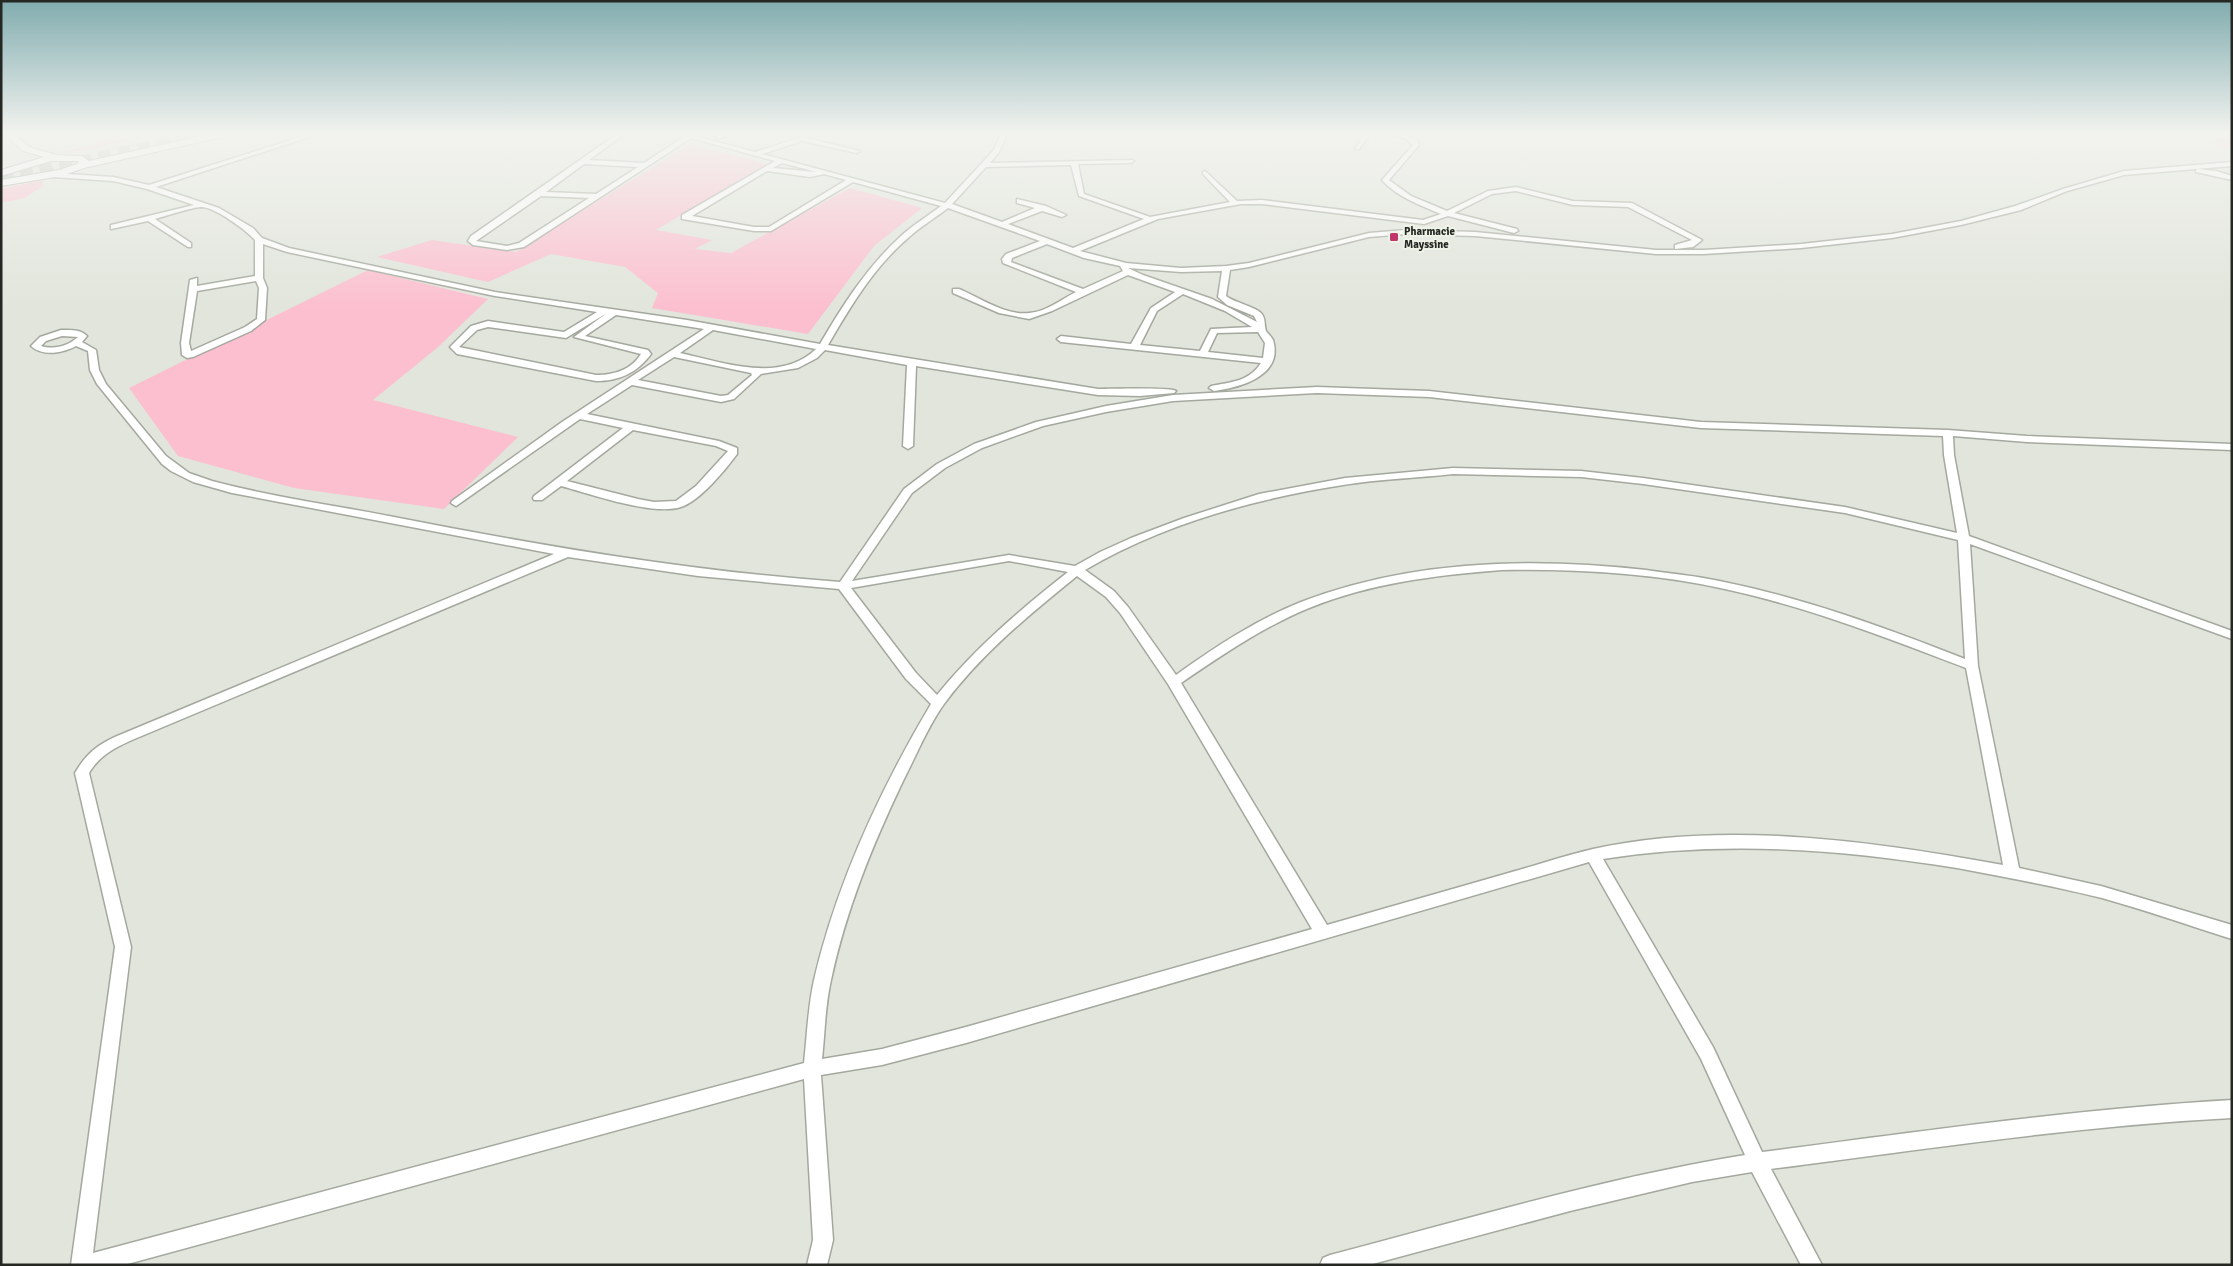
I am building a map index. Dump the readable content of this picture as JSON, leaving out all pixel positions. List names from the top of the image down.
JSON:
{
  "places": {
    "transit": ["Pharmacie Mayssine"]
  }
}
